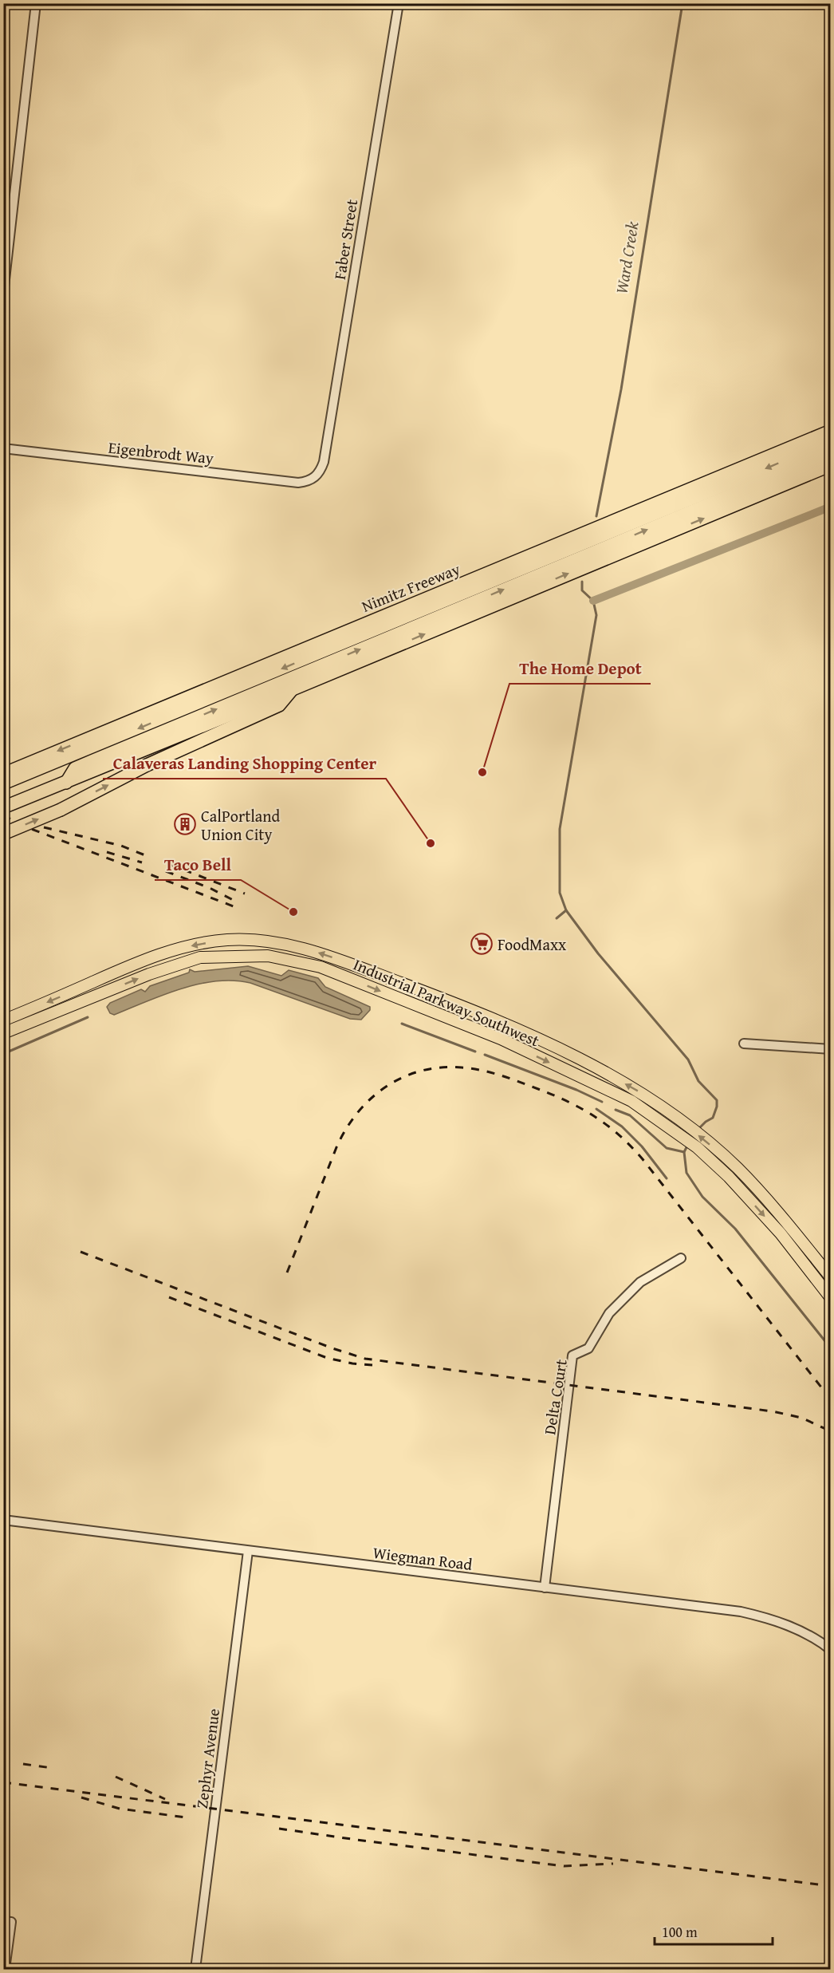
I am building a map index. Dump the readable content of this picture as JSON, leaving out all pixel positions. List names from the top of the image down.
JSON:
{
  "streets": {
    "highway": ["Nimitz Freeway"],
    "main road": ["Industrial Parkway Southwest"],
    "street": [
      "Faber Street",
      "Eigenbrodt Way",
      "Delta Court",
      "Wiegman Road",
      "Zephyr Avenue"
    ]
  },
  "crossings": [
    ["Faber Street", "Eigenbrodt Way"],
    ["Delta Court", "Wiegman Road"],
    ["Wiegman Road", "Zephyr Avenue"]
  ],
  "water": ["Ward Creek"],
  "places": {
    "other": ["The Home Depot", "Calaveras Landing Shopping Center", "Taco Bell"],
    "building": ["CalPortland Union City"],
    "supermarket": ["FoodMaxx"]
  },
  "scale_bar": "100 m"
}
